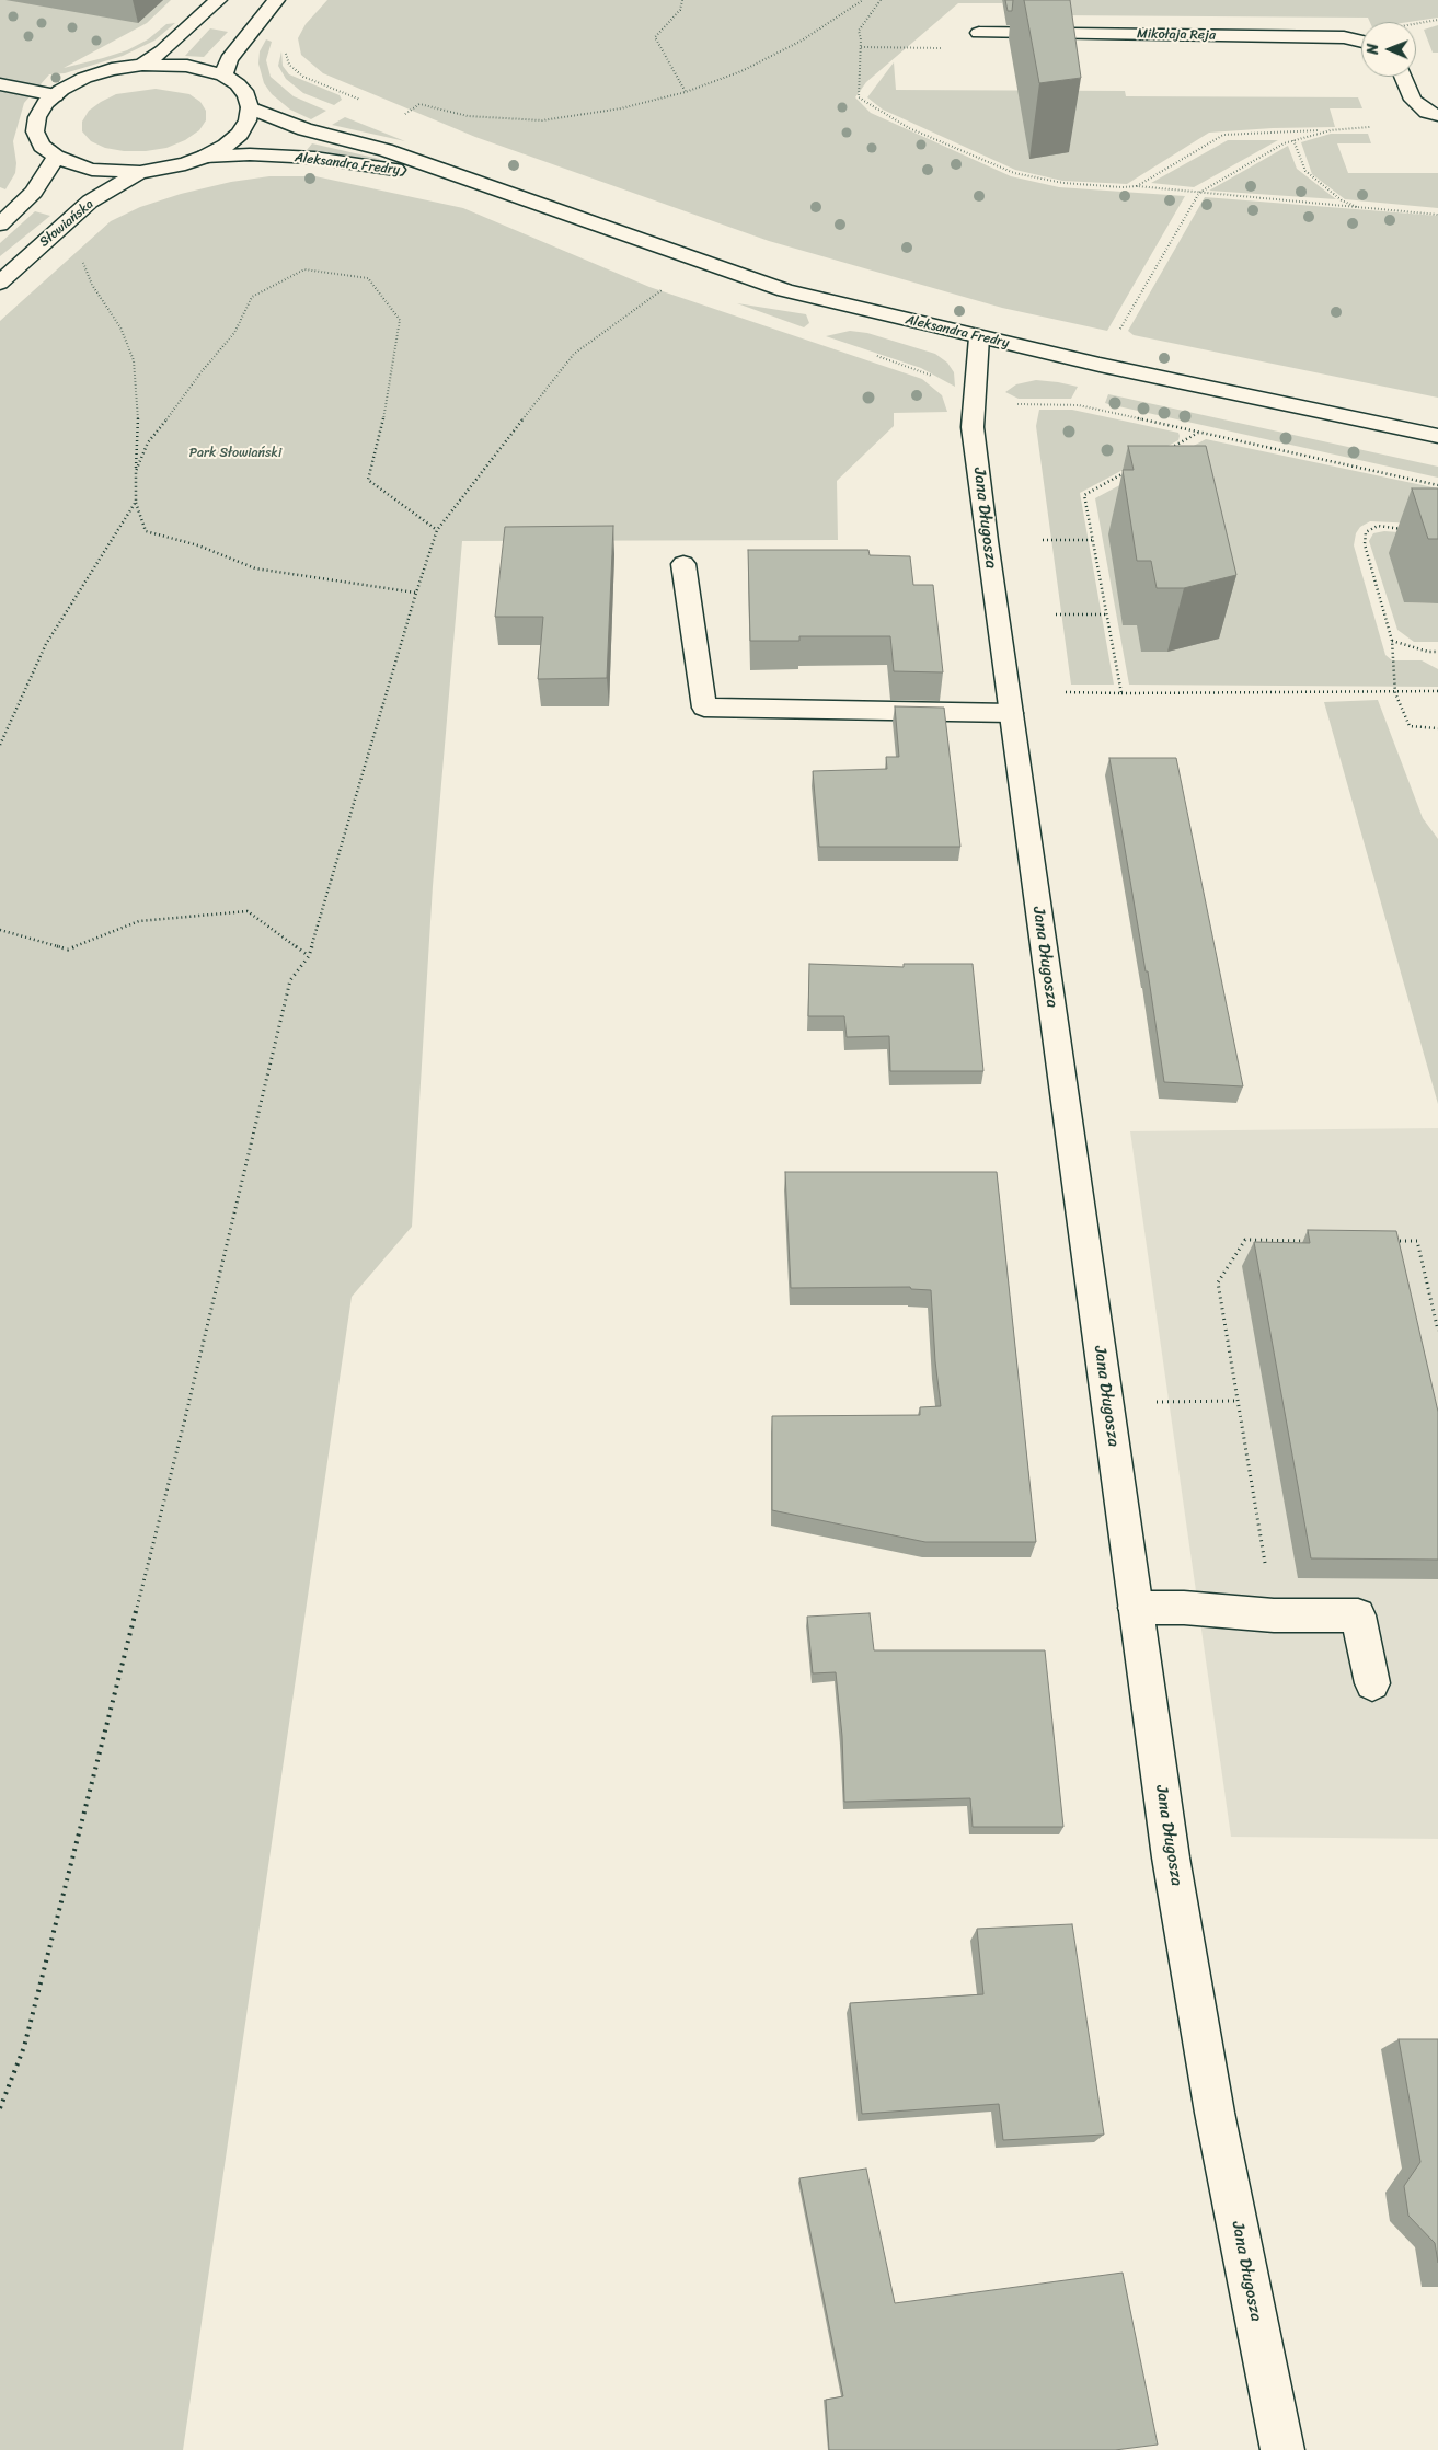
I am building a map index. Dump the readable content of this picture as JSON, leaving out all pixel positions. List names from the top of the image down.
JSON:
{
  "streets": {
    "street": [
      "Mikołaja Reja",
      "Aleksandra Fredry",
      "Słowiańska",
      "Jana Długosza"
    ]
  },
  "crossings": [
    ["Aleksandra Fredry", "Jana Długosza"]
  ],
  "parks": ["Park Słowiański"],
  "north": "left"
}
